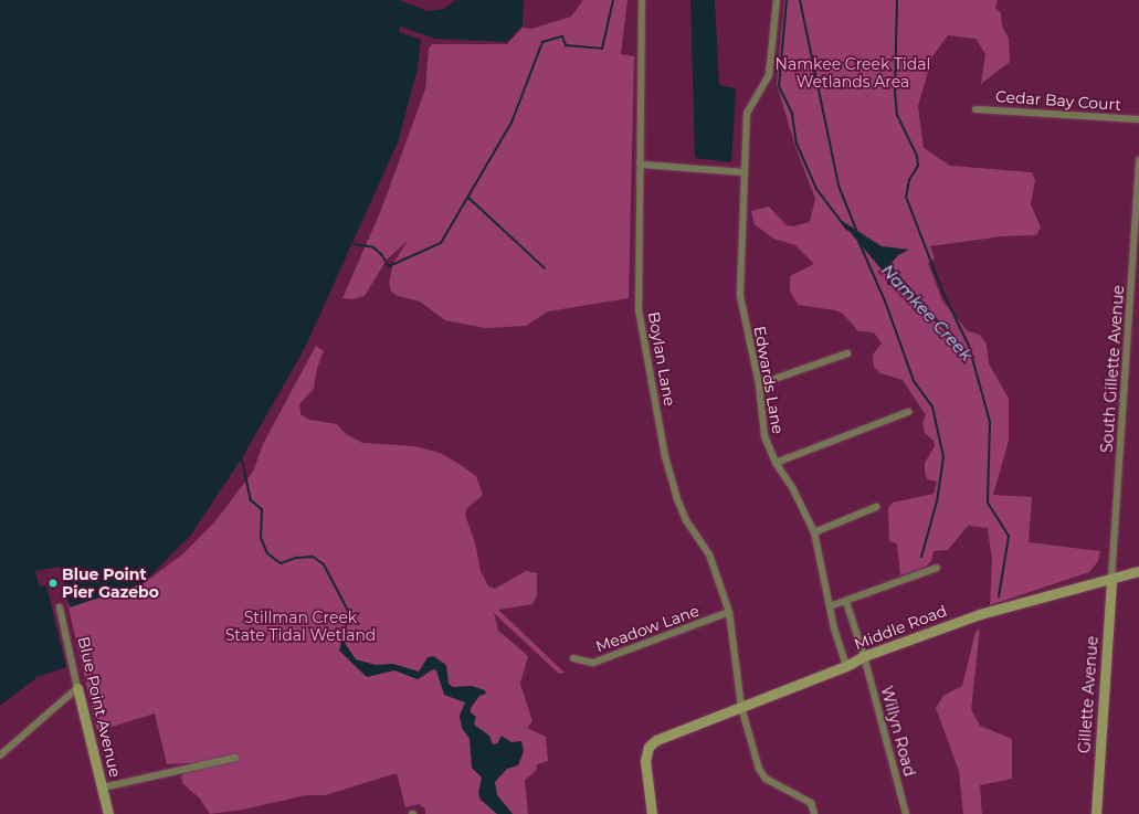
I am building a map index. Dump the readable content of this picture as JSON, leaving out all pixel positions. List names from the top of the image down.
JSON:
{
  "streets": {
    "main road": ["Middle Road", "Gillette Avenue", "Blue Point Avenue"],
    "street": [
      "Cedar Bay Court",
      "Boylan Lane",
      "South Gillette Avenue",
      "Edwards Lane",
      "Meadow Lane",
      "Willyn Road"
    ]
  },
  "crossings": [
    ["Boylan Lane", "Middle Road"],
    ["Boylan Lane", "Meadow Lane"],
    ["South Gillette Avenue", "Middle Road"],
    ["South Gillette Avenue", "Gillette Avenue"],
    ["Edwards Lane", "Middle Road"],
    ["Middle Road", "Gillette Avenue"],
    ["Middle Road", "Willyn Road"]
  ],
  "water": ["Namkee Creek"],
  "parks": ["Namkee Creek Tidal Wetlands Area", "Stillman Creek State Tidal Wetland"],
  "places": ["Blue Point Pier Gazebo"]
}
